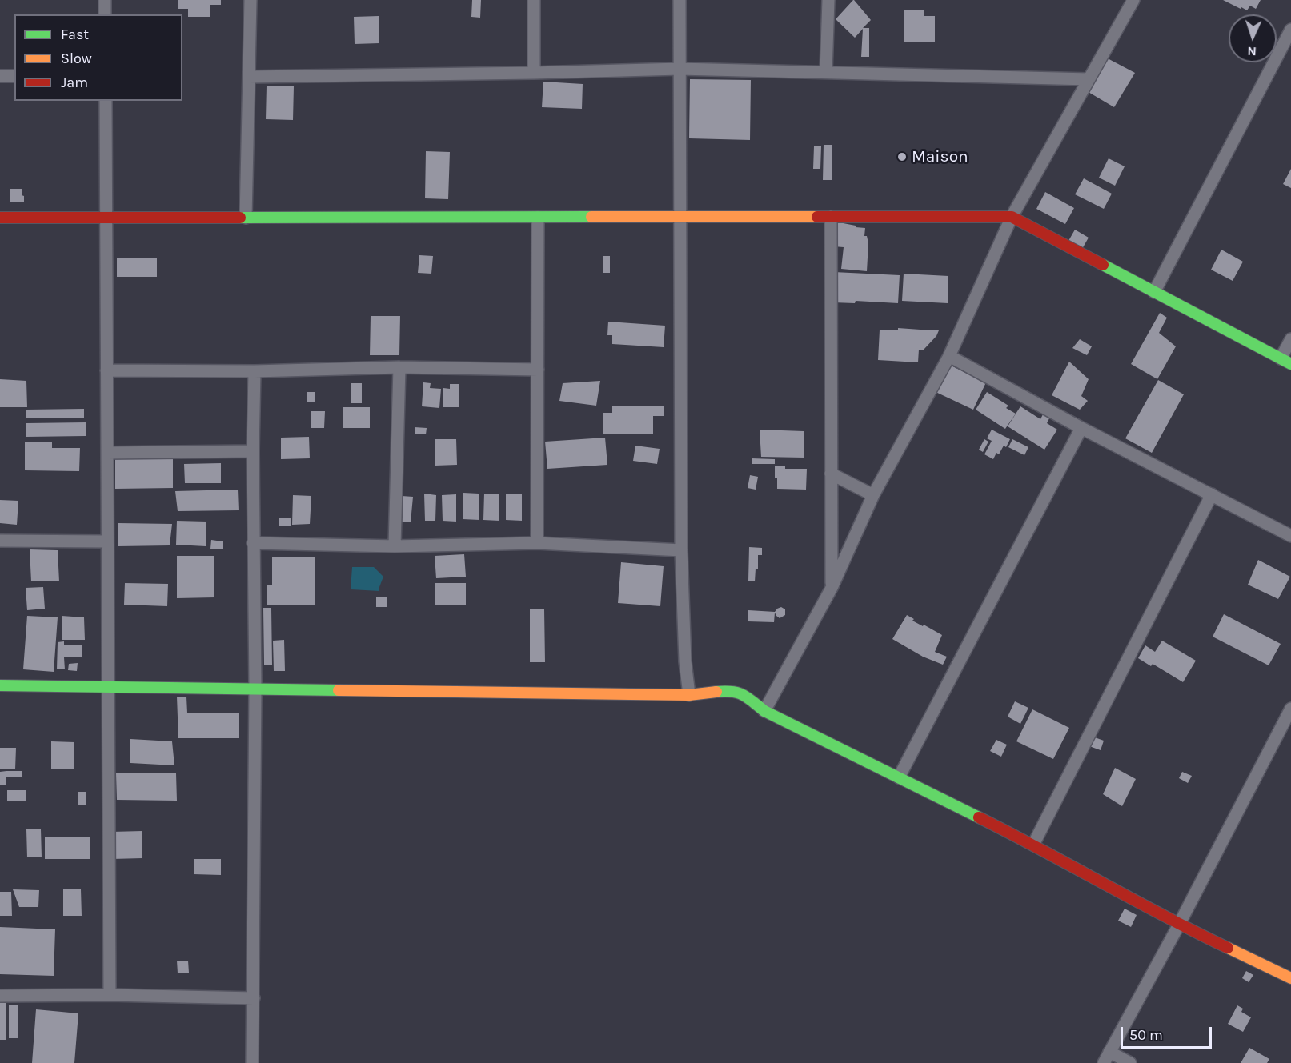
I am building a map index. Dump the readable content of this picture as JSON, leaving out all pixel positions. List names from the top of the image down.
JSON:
{
  "places": ["Maison"],
  "legend": ["Fast", "Slow", "Jam"],
  "scale_bar": "50 m",
  "north": "bottom"
}
